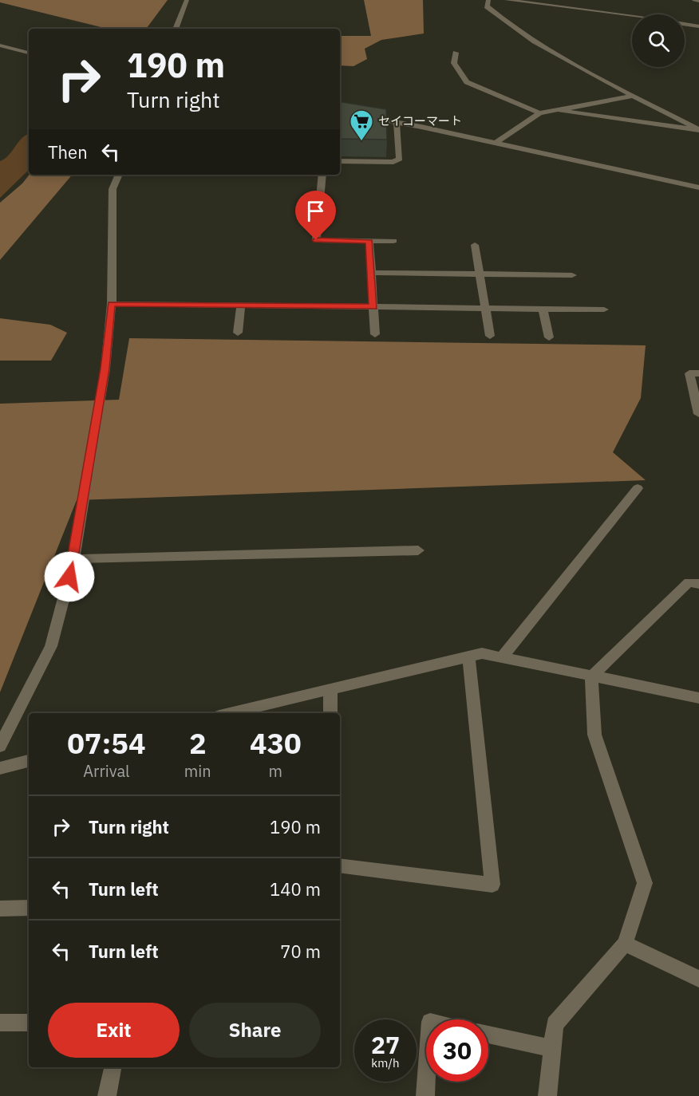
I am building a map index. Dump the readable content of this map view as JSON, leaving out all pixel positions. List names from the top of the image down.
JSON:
{
  "places": {
    "supermarket": ["セイコーマート"]
  },
  "page": {
    "turn": ["190 m", "Turn right"],
    "then": "Then",
    "eta": [
      "07:54",
      "Arrival",
      "2",
      "min",
      "430",
      "m"
    ],
    "list": [
      {
        "name": "Turn right",
        "value": "190 m"
      },
      {
        "name": "Turn left",
        "value": "140 m"
      },
      {
        "name": "Turn left",
        "value": "70 m"
      }
    ],
    "buttons": ["Exit", "Share"],
    "speed": "27 km/h",
    "limit": "30"
  }
}
